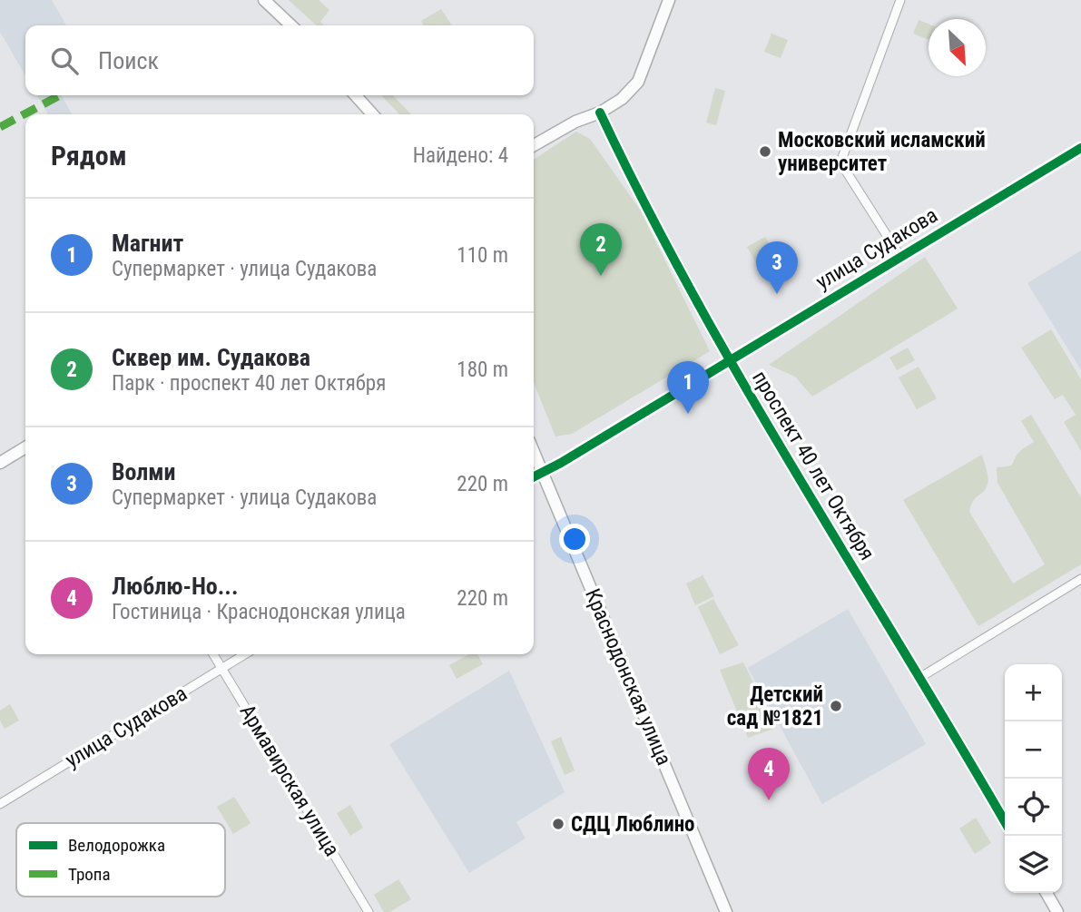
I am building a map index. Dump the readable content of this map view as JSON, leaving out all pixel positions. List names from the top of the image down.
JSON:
{
  "streets": {
    "street": [
      "улица Судакова",
      "проспект 40 лет Октября",
      "Краснодонская улица",
      "Армавирская улица"
    ]
  },
  "crossings": [
    ["улица Судакова", "проспект 40 лет Октября"],
    ["улица Судакова", "Краснодонская улица"],
    ["улица Судакова", "Армавирская улица"]
  ],
  "places": ["Московский исламский университет", "Детский сад №1821", "СДЦ Люблино"],
  "legend": ["Велодорожка", "Тропа"],
  "north": "bottom right",
  "page": {
    "search": "Поиск",
    "heading": ["Рядом", "Найдено: 4"],
    "list": [
      {
        "mark": "1",
        "name": "Магнит",
        "note": "Супермаркет · улица Судакова",
        "value": "110 m"
      },
      {
        "mark": "2",
        "name": "Сквер им. Судакова",
        "note": "Парк · проспект 40 лет Октября",
        "value": "180 m"
      },
      {
        "mark": "3",
        "name": "Волми",
        "note": "Супермаркет · улица Судакова",
        "value": "220 m"
      },
      {
        "mark": "4",
        "name": "Люблю-Но...",
        "note": "Гостиница · Краснодонская улица",
        "value": "220 m"
      }
    ],
    "pins": [
      "2",
      "3",
      "1",
      "4"
    ],
    "map_buttons": ["+", "−"]
  }
}
